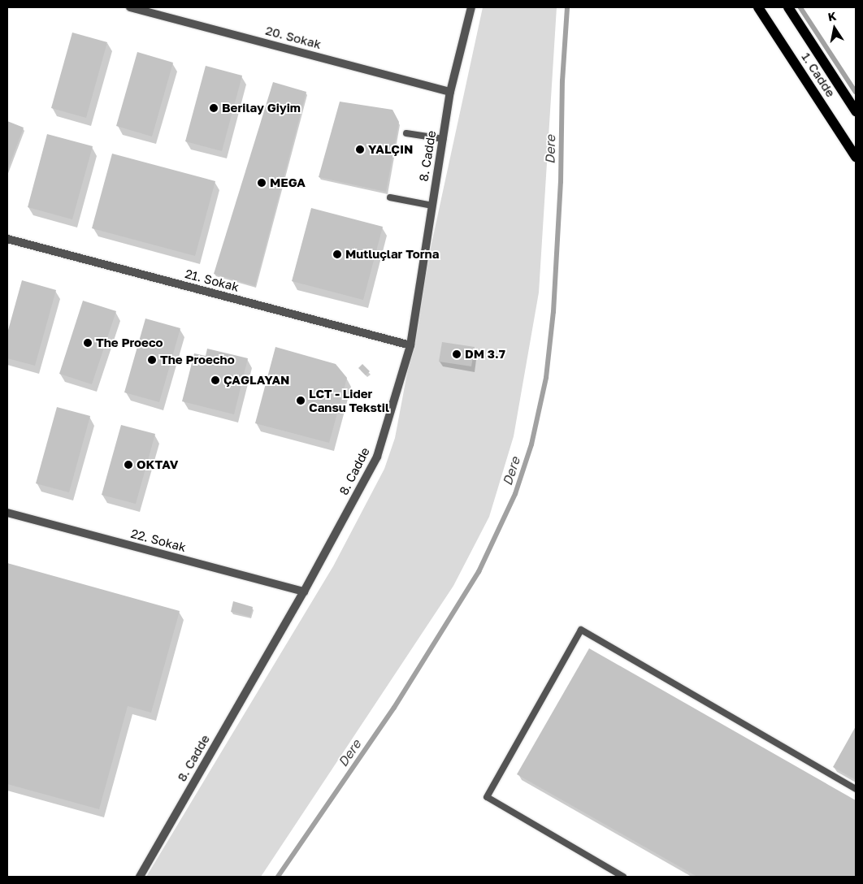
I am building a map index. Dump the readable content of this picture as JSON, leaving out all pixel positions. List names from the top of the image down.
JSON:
{
  "streets": {
    "main road": ["1. Cadde"],
    "street": [
      "20. Sokak",
      "8. Cadde",
      "21. Sokak",
      "22. Sokak"
    ]
  },
  "crossings": [
    ["20. Sokak", "8. Cadde"],
    ["8. Cadde", "21. Sokak"],
    ["8. Cadde", "22. Sokak"]
  ],
  "water": ["Dere"],
  "places": [
    "Berilay Giyim",
    "YALÇIN",
    "MEGA",
    "Mutluçlar Torna",
    "The Proeco",
    "DM 3.7",
    "The Proecho",
    "ÇAĞLAYAN",
    "LCT - Lider Cansu Tekstil",
    "OKTAV"
  ],
  "north": "top"
}
